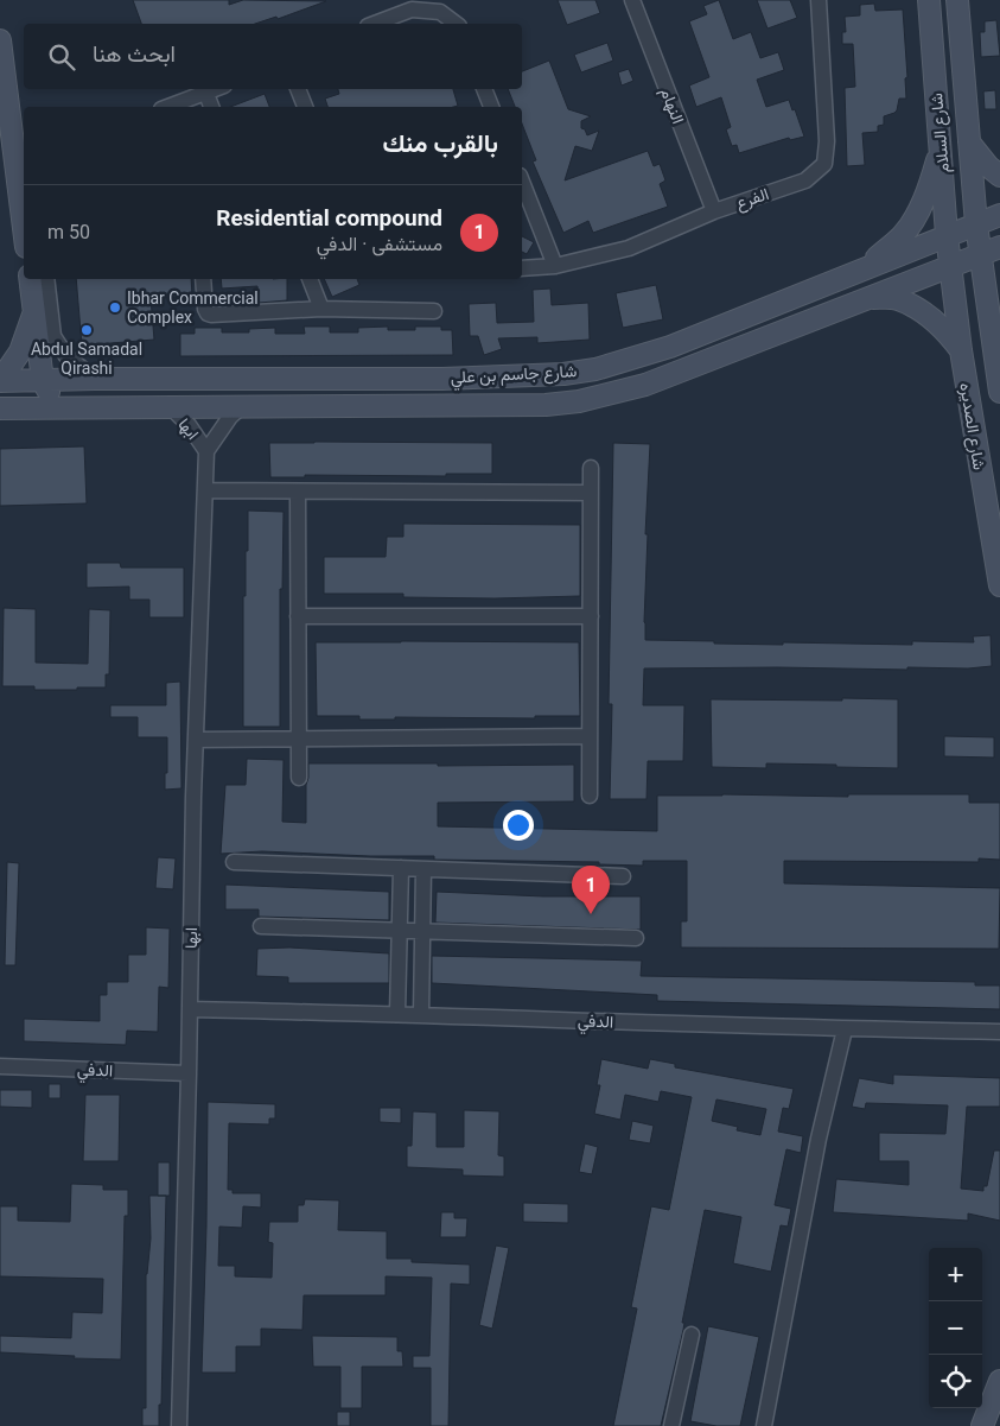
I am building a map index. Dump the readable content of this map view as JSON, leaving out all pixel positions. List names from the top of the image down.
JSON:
{
  "streets": {
    "street": [
      "النهام",
      "شارع السلام",
      "الفرع",
      "شارع جاسم بن علي",
      "شارع الصديره",
      "ابها",
      "الدفي"
    ]
  },
  "crossings": [
    ["النهام", "الفرع"],
    ["شارع السلام", "شارع جاسم بن علي"],
    ["شارع السلام", "شارع الصديره"],
    ["شارع جاسم بن علي", "شارع الصديره"],
    ["شارع جاسم بن علي", "ابها"],
    ["ابها", "الدفي"]
  ],
  "places": ["Ibhar Commercial Complex", "Abdul Samadal Qirashi"],
  "page": {
    "search": "ابحث هنا",
    "heading": "بالقرب منك",
    "list": [
      {
        "mark": "1",
        "name": "Residential compound",
        "note": "مستشفى · الدفي",
        "value": "50 m"
      }
    ],
    "pins": "1",
    "map_buttons": ["+", "−"]
  }
}
